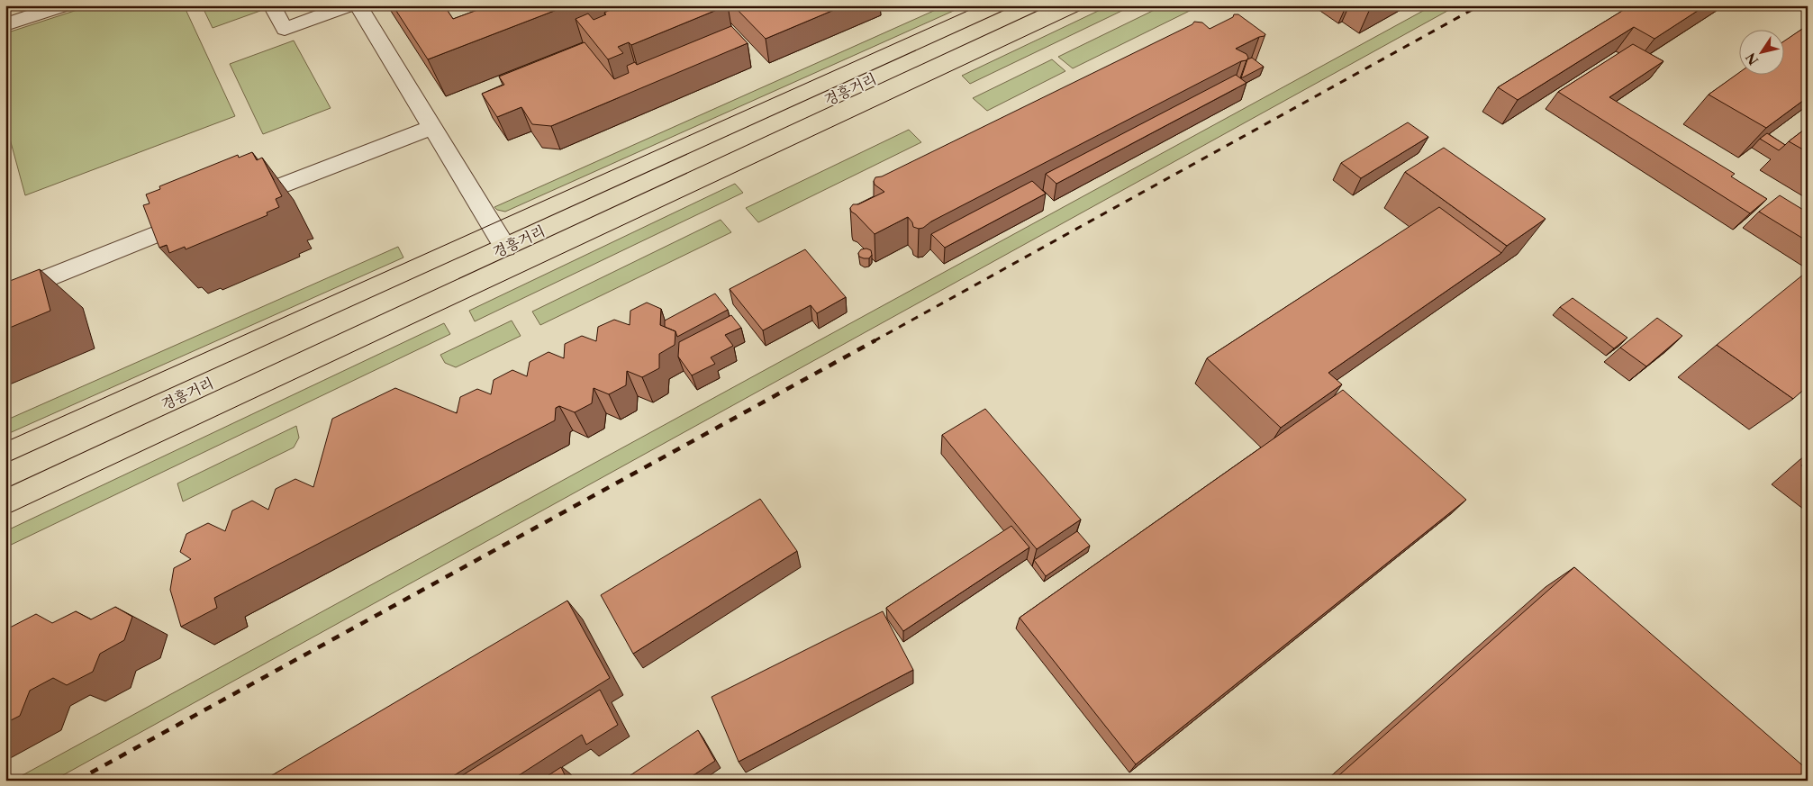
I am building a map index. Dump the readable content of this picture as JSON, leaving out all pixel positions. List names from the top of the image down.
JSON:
{
  "streets": {
    "main road": ["경흥거리"]
  },
  "north": "bottom left"
}
